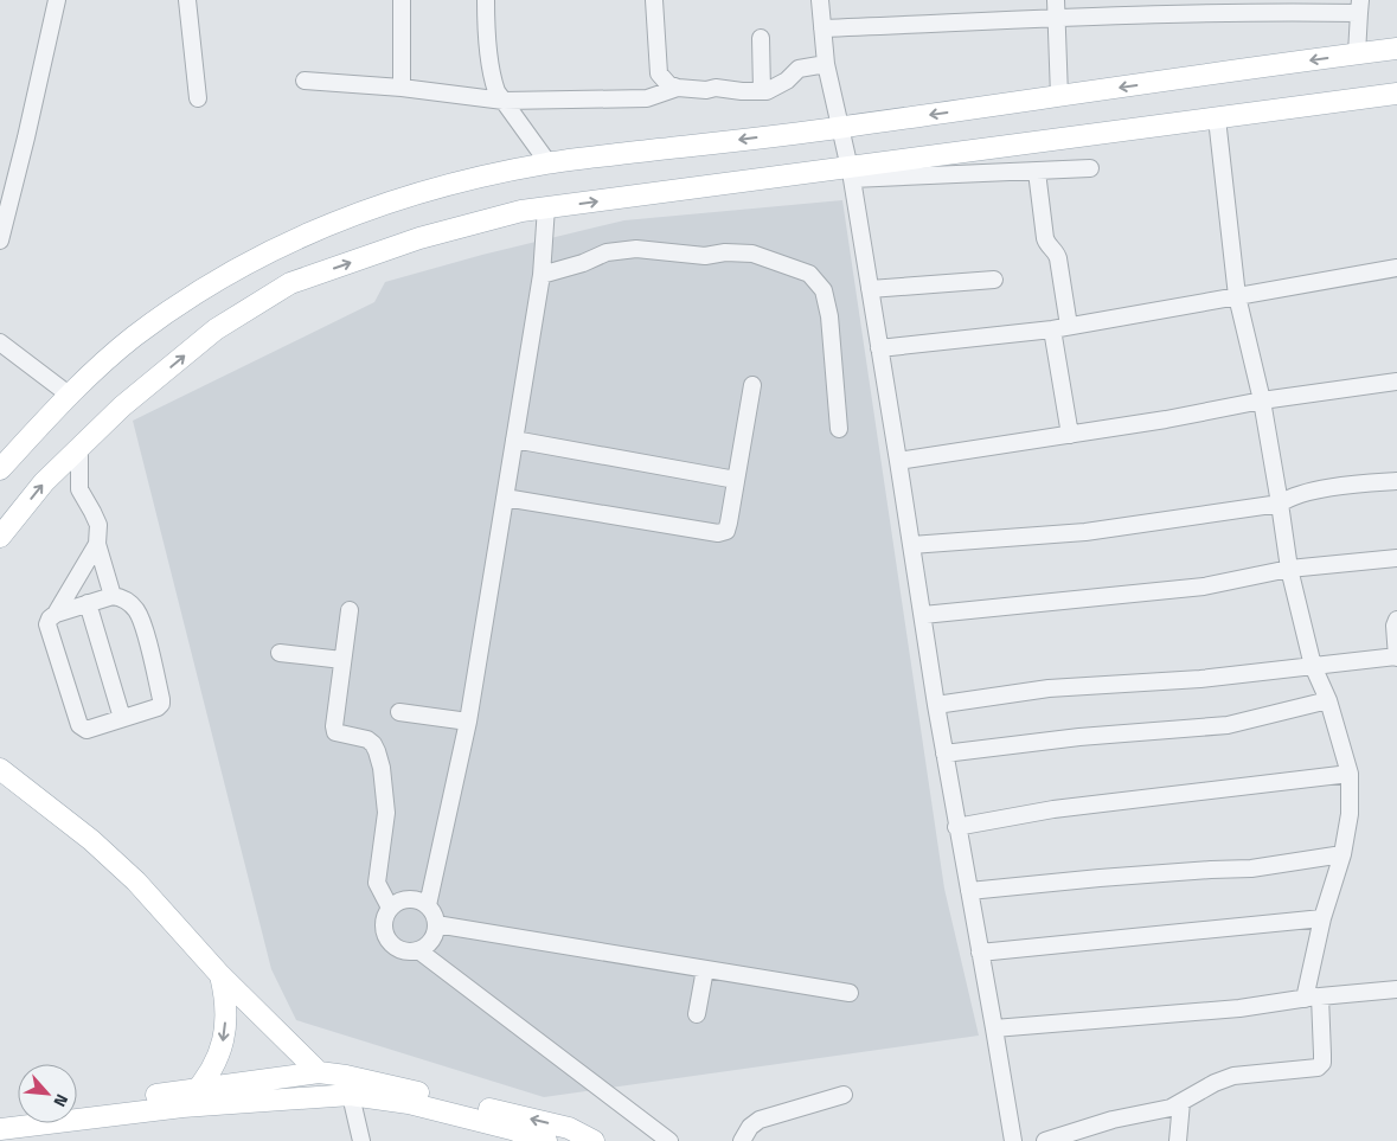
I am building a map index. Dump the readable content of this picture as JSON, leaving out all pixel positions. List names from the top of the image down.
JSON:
{
  "north": "bottom right"
}
